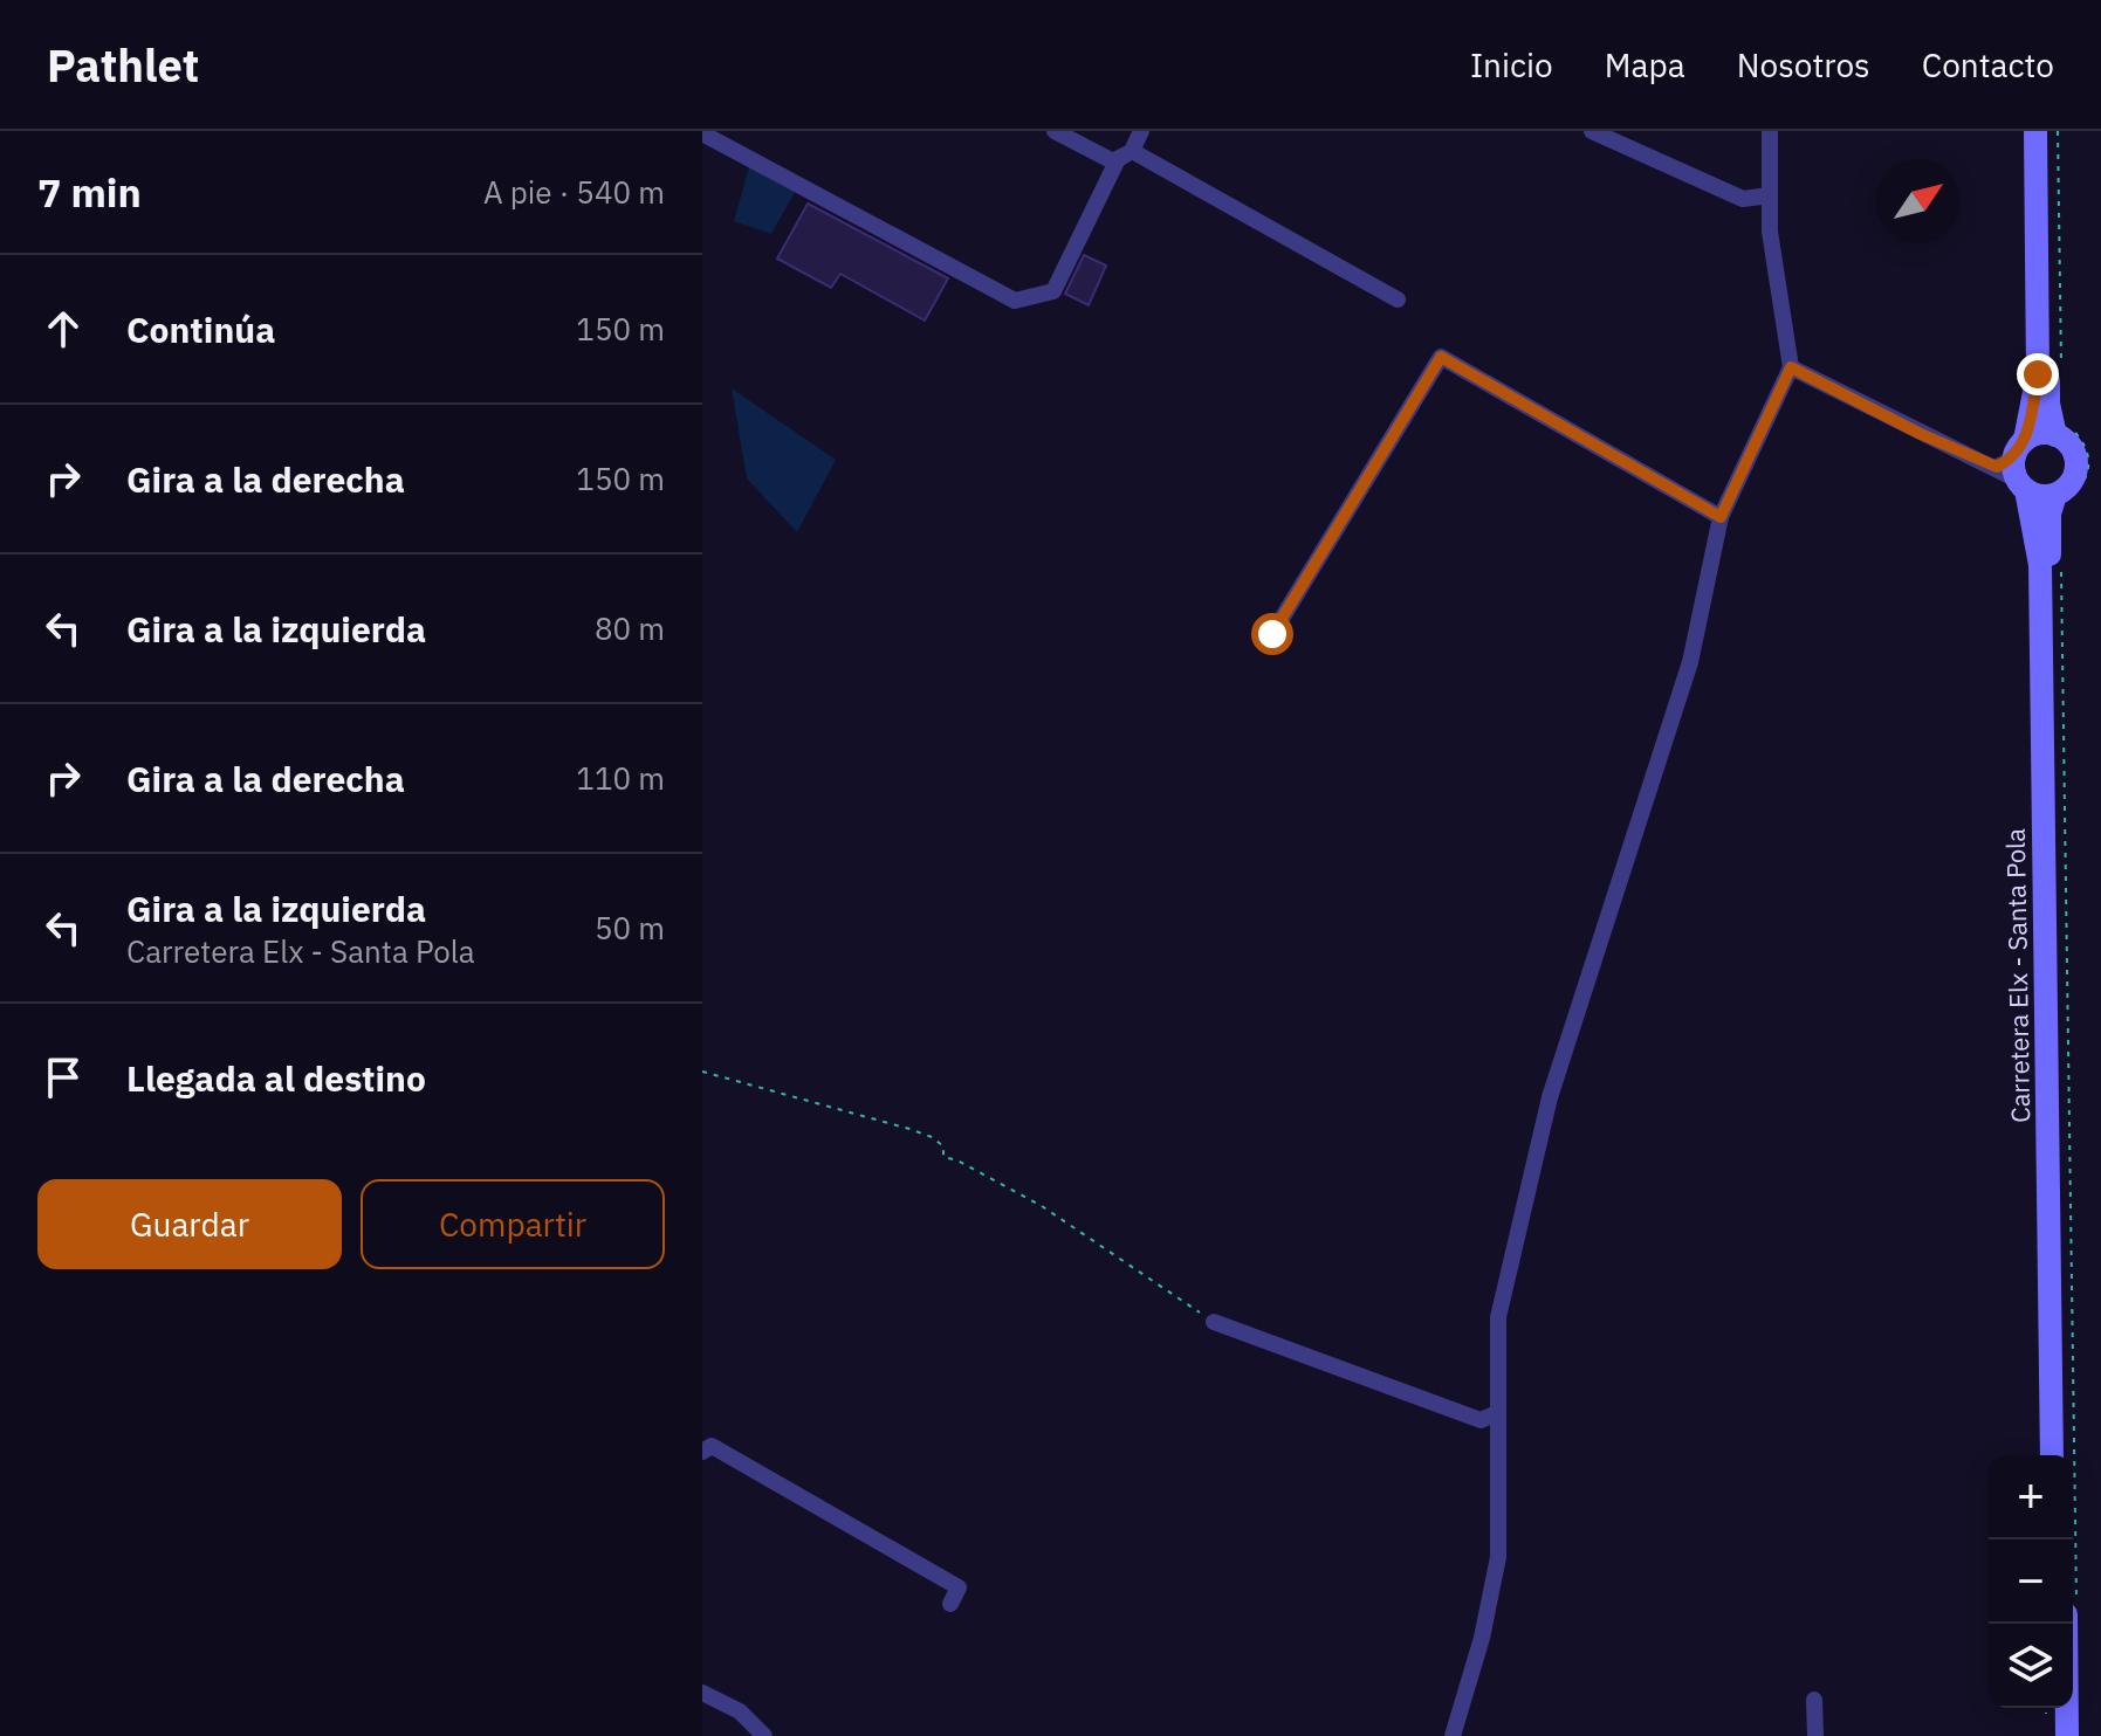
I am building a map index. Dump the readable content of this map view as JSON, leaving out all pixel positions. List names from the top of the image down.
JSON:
{
  "streets": {
    "main road": ["Carretera Elx - Santa Pola"]
  },
  "north": "top right",
  "page": {
    "header": "Pathlet",
    "nav": [
      "Inicio",
      "Mapa",
      "Nosotros",
      "Contacto"
    ],
    "heading": ["7 min", "A pie · 540 m"],
    "list": [
      ["Continúa", "150 m"],
      ["Gira a la derecha", "150 m"],
      ["Gira a la izquierda", "80 m"],
      ["Gira a la derecha", "110 m"],
      ["Gira a la izquierda", "Carretera Elx - Santa Pola", "50 m"],
      "Llegada al destino"
    ],
    "buttons": ["Guardar", "Compartir"],
    "map_buttons": ["+", "−"]
  }
}
